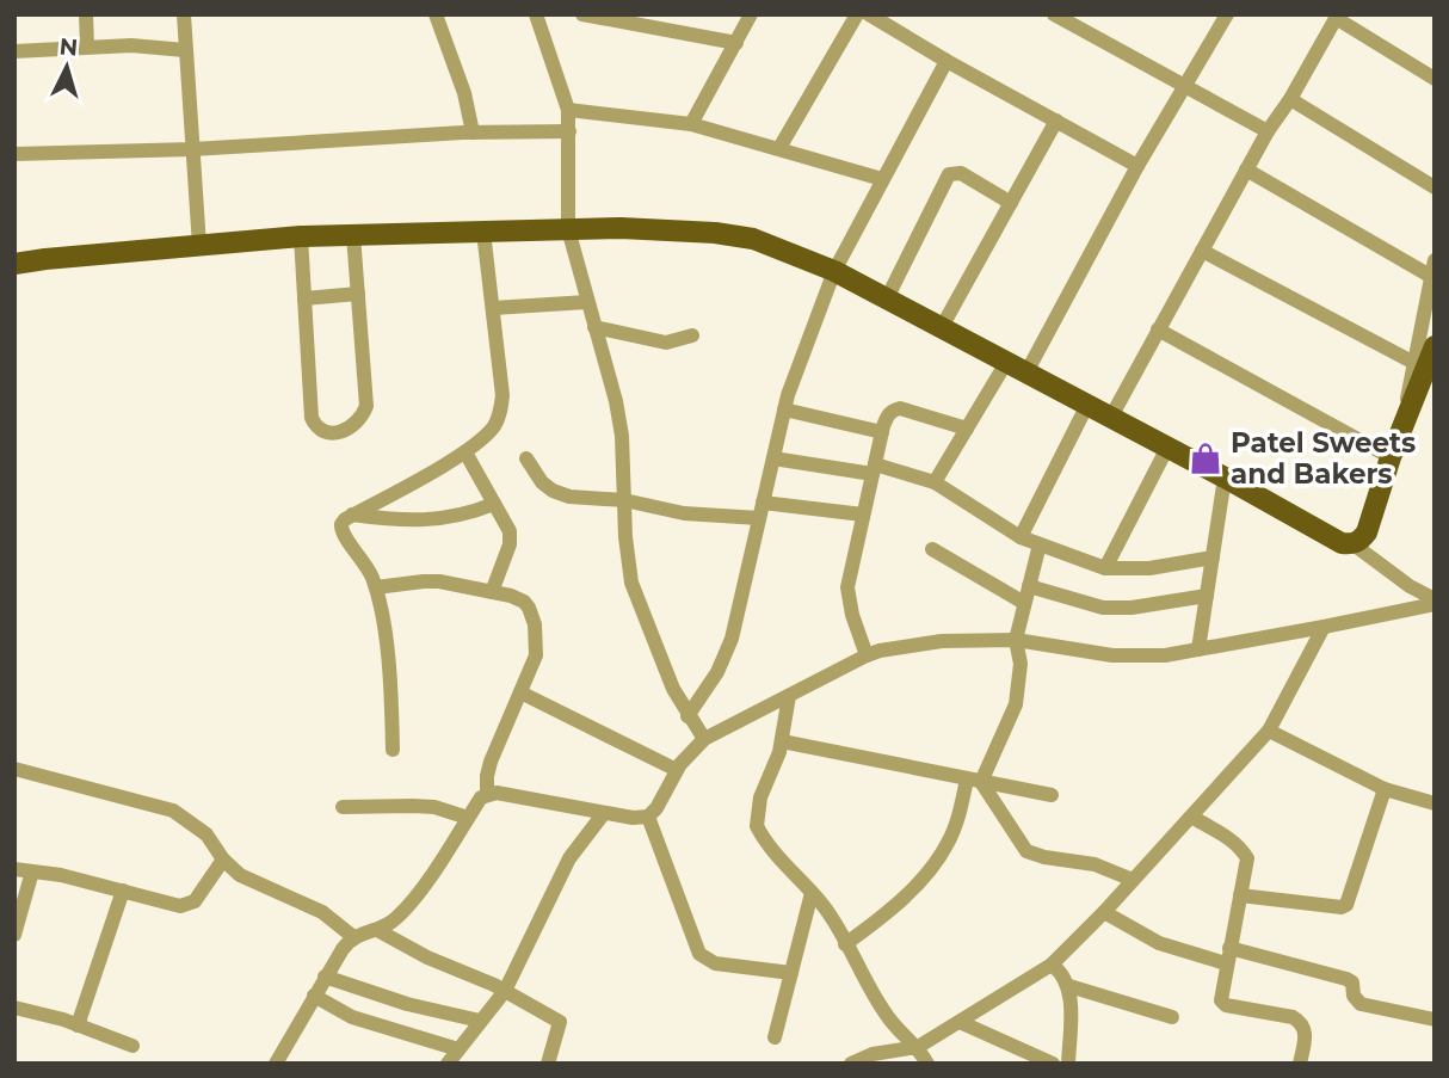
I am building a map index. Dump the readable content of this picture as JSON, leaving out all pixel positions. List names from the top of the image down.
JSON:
{
  "places": {
    "shop": ["Patel Sweets and Bakers"]
  },
  "north": "top"
}
